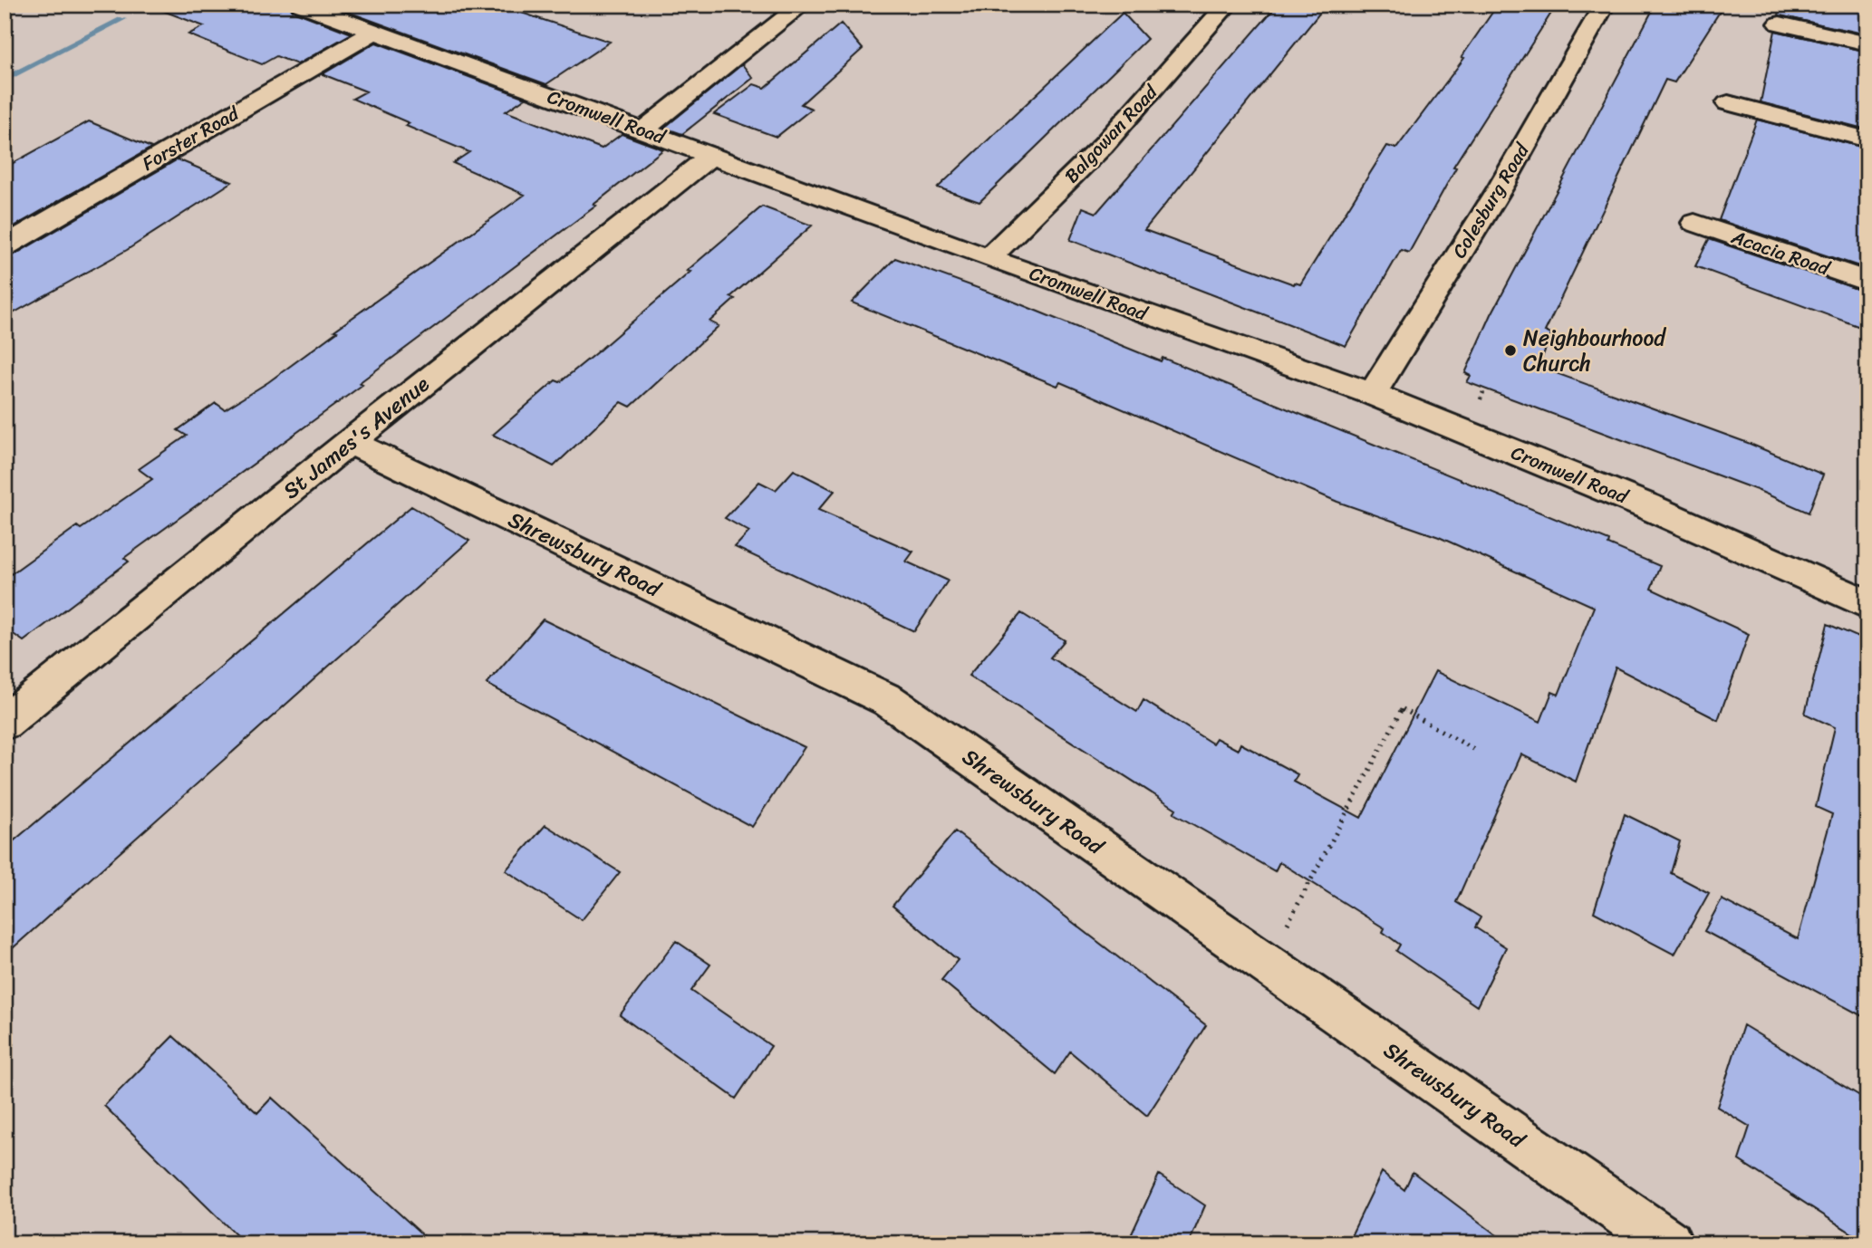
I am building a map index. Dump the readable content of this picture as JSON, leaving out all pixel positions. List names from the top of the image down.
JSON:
{
  "streets": {
    "street": [
      "Cromwell Road",
      "Balgowan Road",
      "Forster Road",
      "Colesburg Road",
      "Acacia Road",
      "St James's Avenue",
      "Shrewsbury Road"
    ]
  },
  "crossings": [
    ["Cromwell Road", "Balgowan Road"],
    ["Cromwell Road", "Forster Road"],
    ["Cromwell Road", "Colesburg Road"],
    ["Cromwell Road", "St James's Avenue"],
    ["St James's Avenue", "Shrewsbury Road"]
  ],
  "places": ["Neighbourhood Church"]
}
